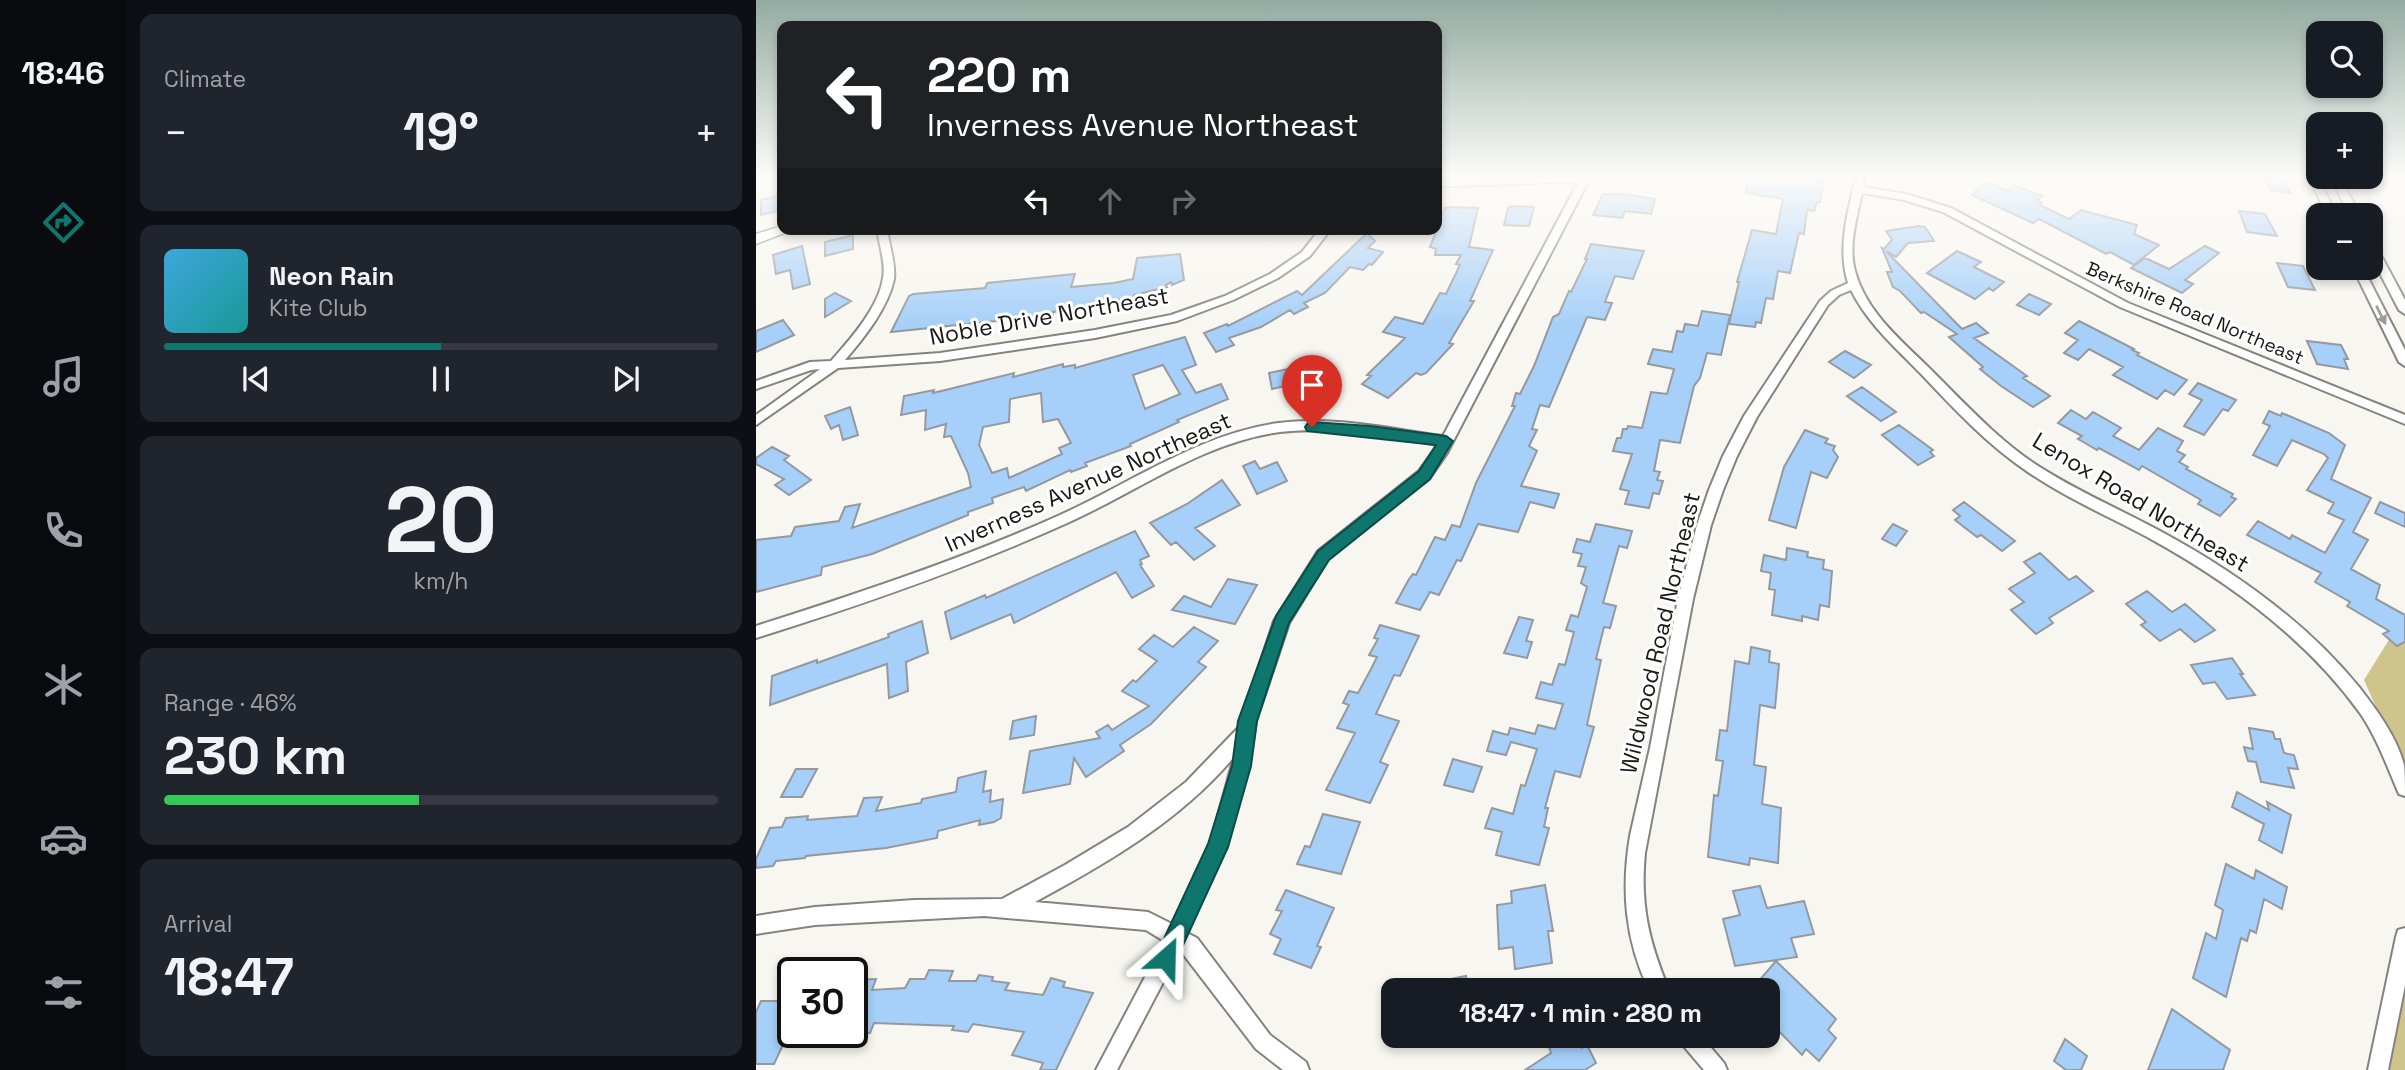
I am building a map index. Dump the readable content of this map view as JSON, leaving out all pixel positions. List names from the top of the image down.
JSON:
{
  "streets": {
    "street": [
      "Berkshire Road Northeast",
      "Noble Drive Northeast",
      "Inverness Avenue Northeast",
      "Lenox Road Northeast",
      "Wildwood Road Northeast"
    ]
  },
  "crossings": [
    ["Lenox Road Northeast", "Wildwood Road Northeast"]
  ],
  "page": {
    "tabs": "18:46",
    "tile": [
      "Climate",
      ["20", "km/h"],
      ["Range · 46%", "230 km"],
      ["Arrival", "18:47"]
    ],
    "map_buttons": ["+", "−"],
    "turn": ["220 m", "Inverness Avenue Northeast"],
    "heat": ["−", "19°", "+"],
    "song": ["Neon Rain", "Kite Club"],
    "limit": "30",
    "trip": "18:47 · 1 min · 280 m"
  }
}
